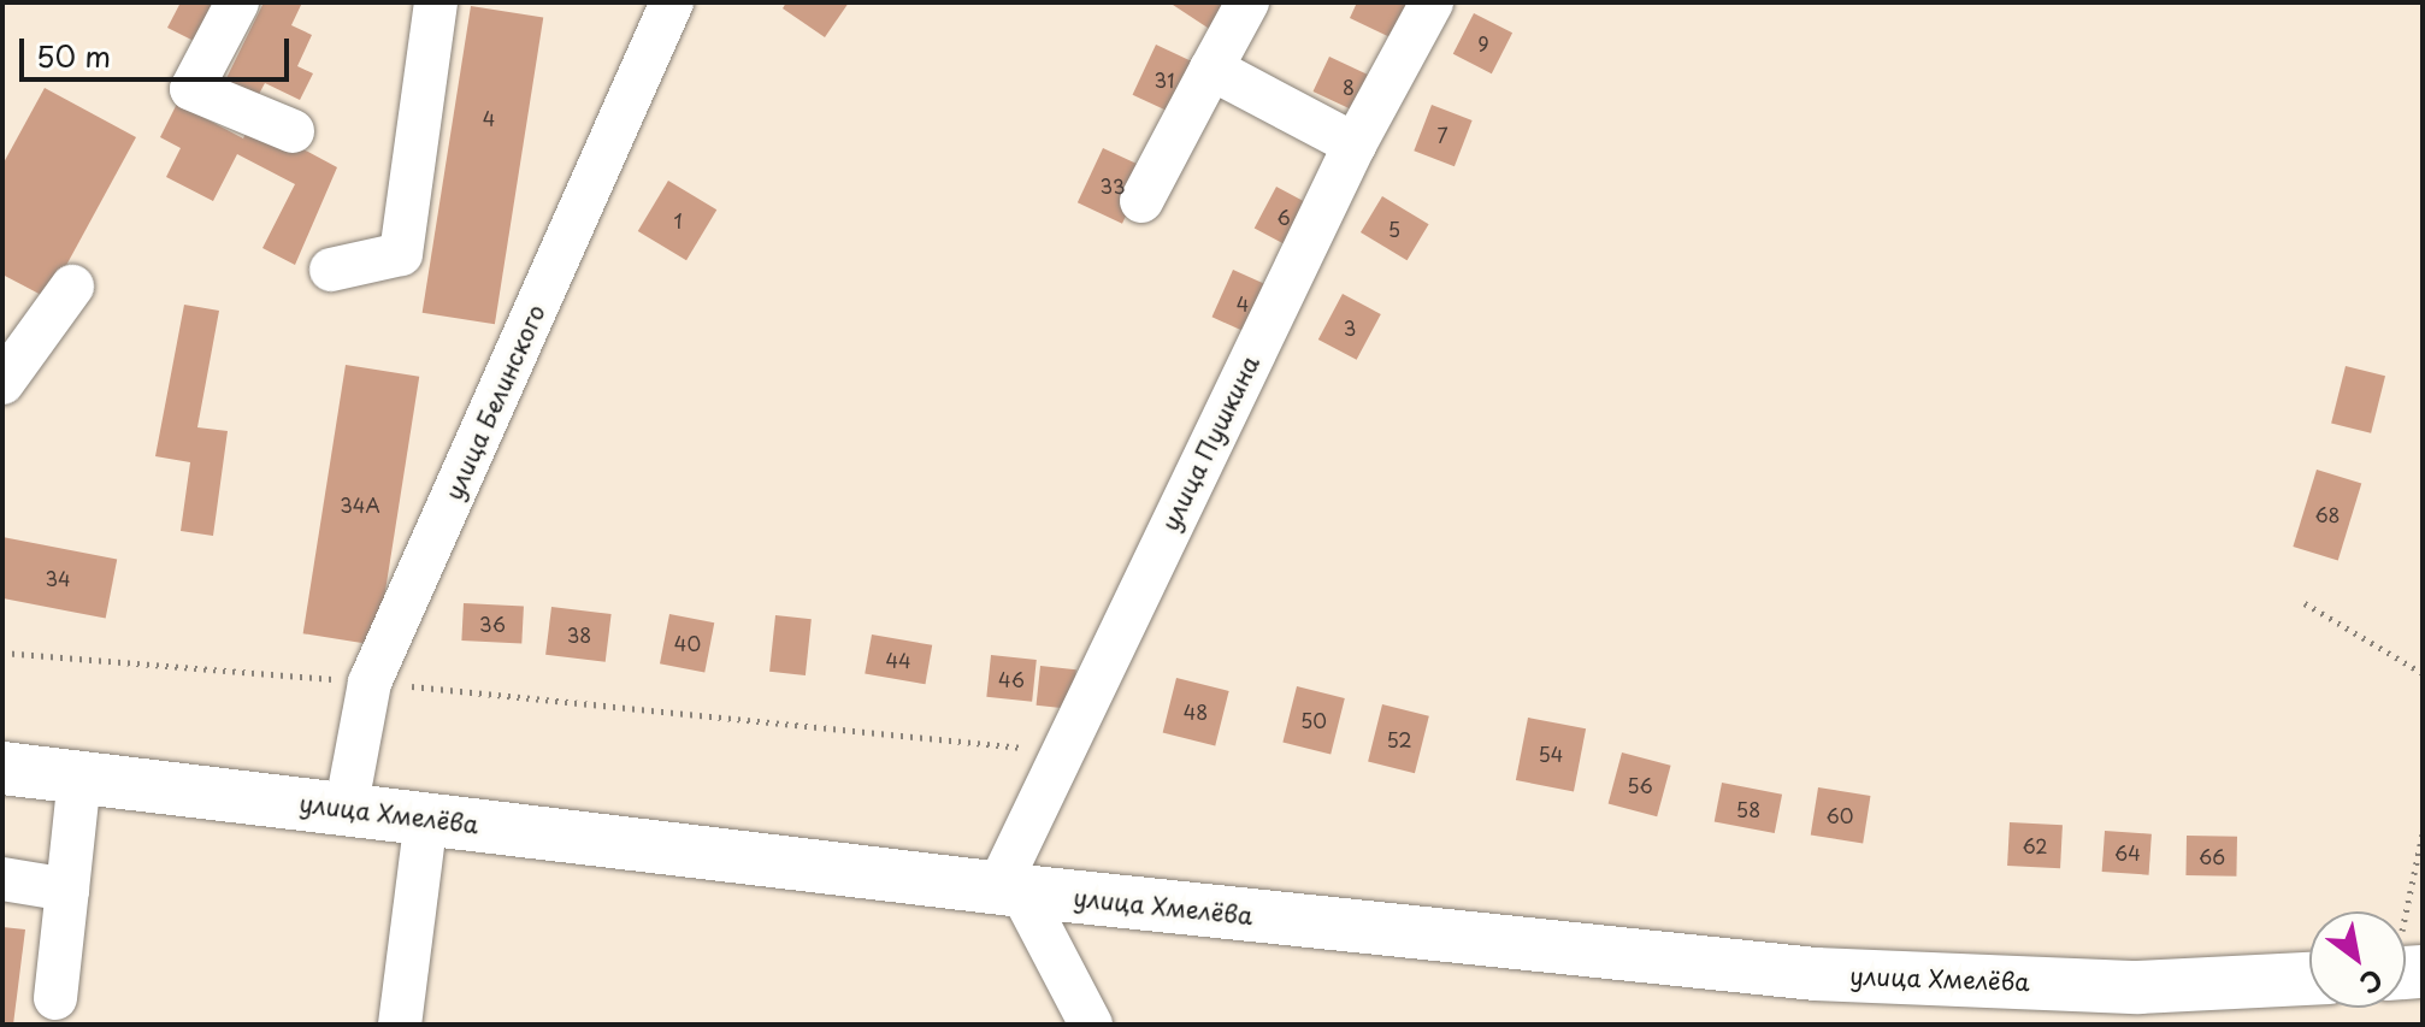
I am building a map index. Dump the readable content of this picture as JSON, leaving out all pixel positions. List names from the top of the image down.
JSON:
{
  "streets": {
    "main road": ["улица Хмелёва"],
    "street": ["улица Белинского", "улица Пушкина"]
  },
  "crossings": [
    ["улица Белинского", "улица Хмелёва"],
    ["улица Пушкина", "улица Хмелёва"]
  ],
  "house_numbers": [
    "9",
    "31",
    "8",
    "4",
    "7",
    "33",
    "6",
    "1",
    "5",
    "4",
    "3",
    "34А",
    "68",
    "34",
    "36",
    "38",
    "40",
    "44",
    "46",
    "48",
    "50",
    "52",
    "54",
    "56",
    "58",
    "60",
    "62",
    "64",
    "66"
  ],
  "scale_bar": "50 m",
  "north": "bottom right"
}
